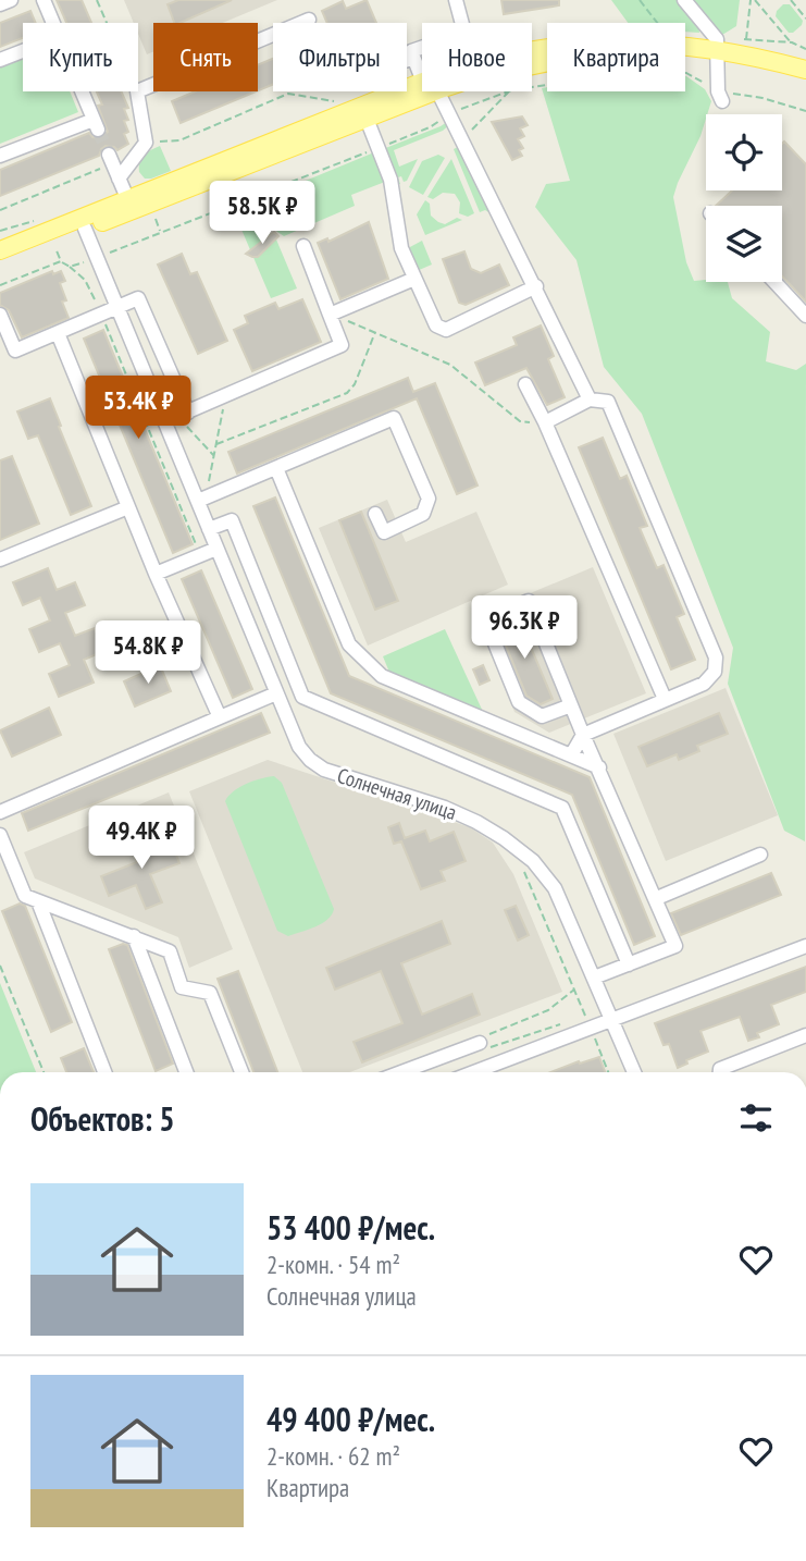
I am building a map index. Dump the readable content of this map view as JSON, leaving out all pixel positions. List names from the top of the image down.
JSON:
{
  "streets": {
    "street": ["Солнечная улица"]
  },
  "page": {
    "chip": [
      "Купить",
      "Снять",
      "Фильтры",
      "Новое",
      "Квартира"
    ],
    "price": [
      "58.5K ₽",
      "53.4K ₽",
      "96.3K ₽",
      "54.8K ₽",
      "49.4K ₽"
    ],
    "heading": "Объектов: 5",
    "list": [
      {
        "name": "53 400 ₽/мес.",
        "note": "2-комн. · 54 m² · Солнечная улица"
      },
      {
        "name": "49 400 ₽/мес.",
        "note": "2-комн. · 62 m² · Квартира"
      }
    ]
  }
}
